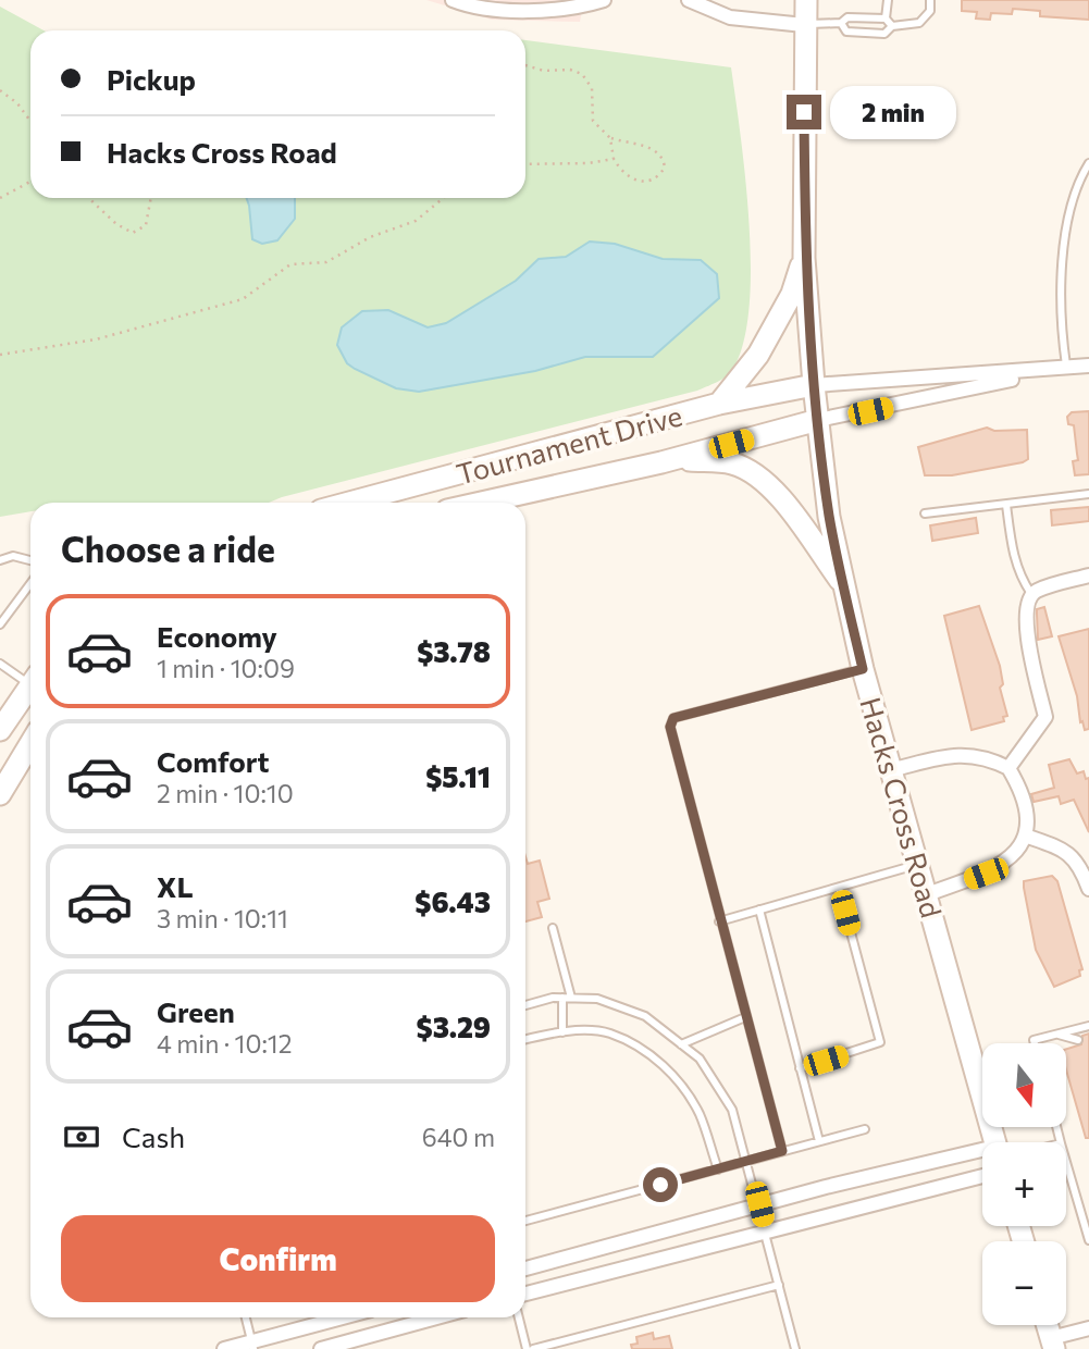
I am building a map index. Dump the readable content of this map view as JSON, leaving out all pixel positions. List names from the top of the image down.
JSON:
{
  "streets": {
    "main road": ["Tournament Drive", "Hacks Cross Road"]
  },
  "crossings": [
    ["Tournament Drive", "Hacks Cross Road"]
  ],
  "north": "bottom",
  "page": {
    "banner": ["Pickup", "Hacks Cross Road"],
    "bubble": "2 min",
    "heading": "Choose a ride",
    "list": [
      {
        "name": "Economy",
        "note": "1 min · 10:09",
        "value": "$3.78"
      },
      {
        "name": "Comfort",
        "note": "2 min · 10:10",
        "value": "$5.11"
      },
      {
        "name": "XL",
        "note": "3 min · 10:11",
        "value": "$6.43"
      },
      {
        "name": "Green",
        "note": "4 min · 10:12",
        "value": "$3.29"
      }
    ],
    "map_buttons": ["+", "−"],
    "pay": ["Cash", "640 m"],
    "buttons": "Confirm"
  }
}
